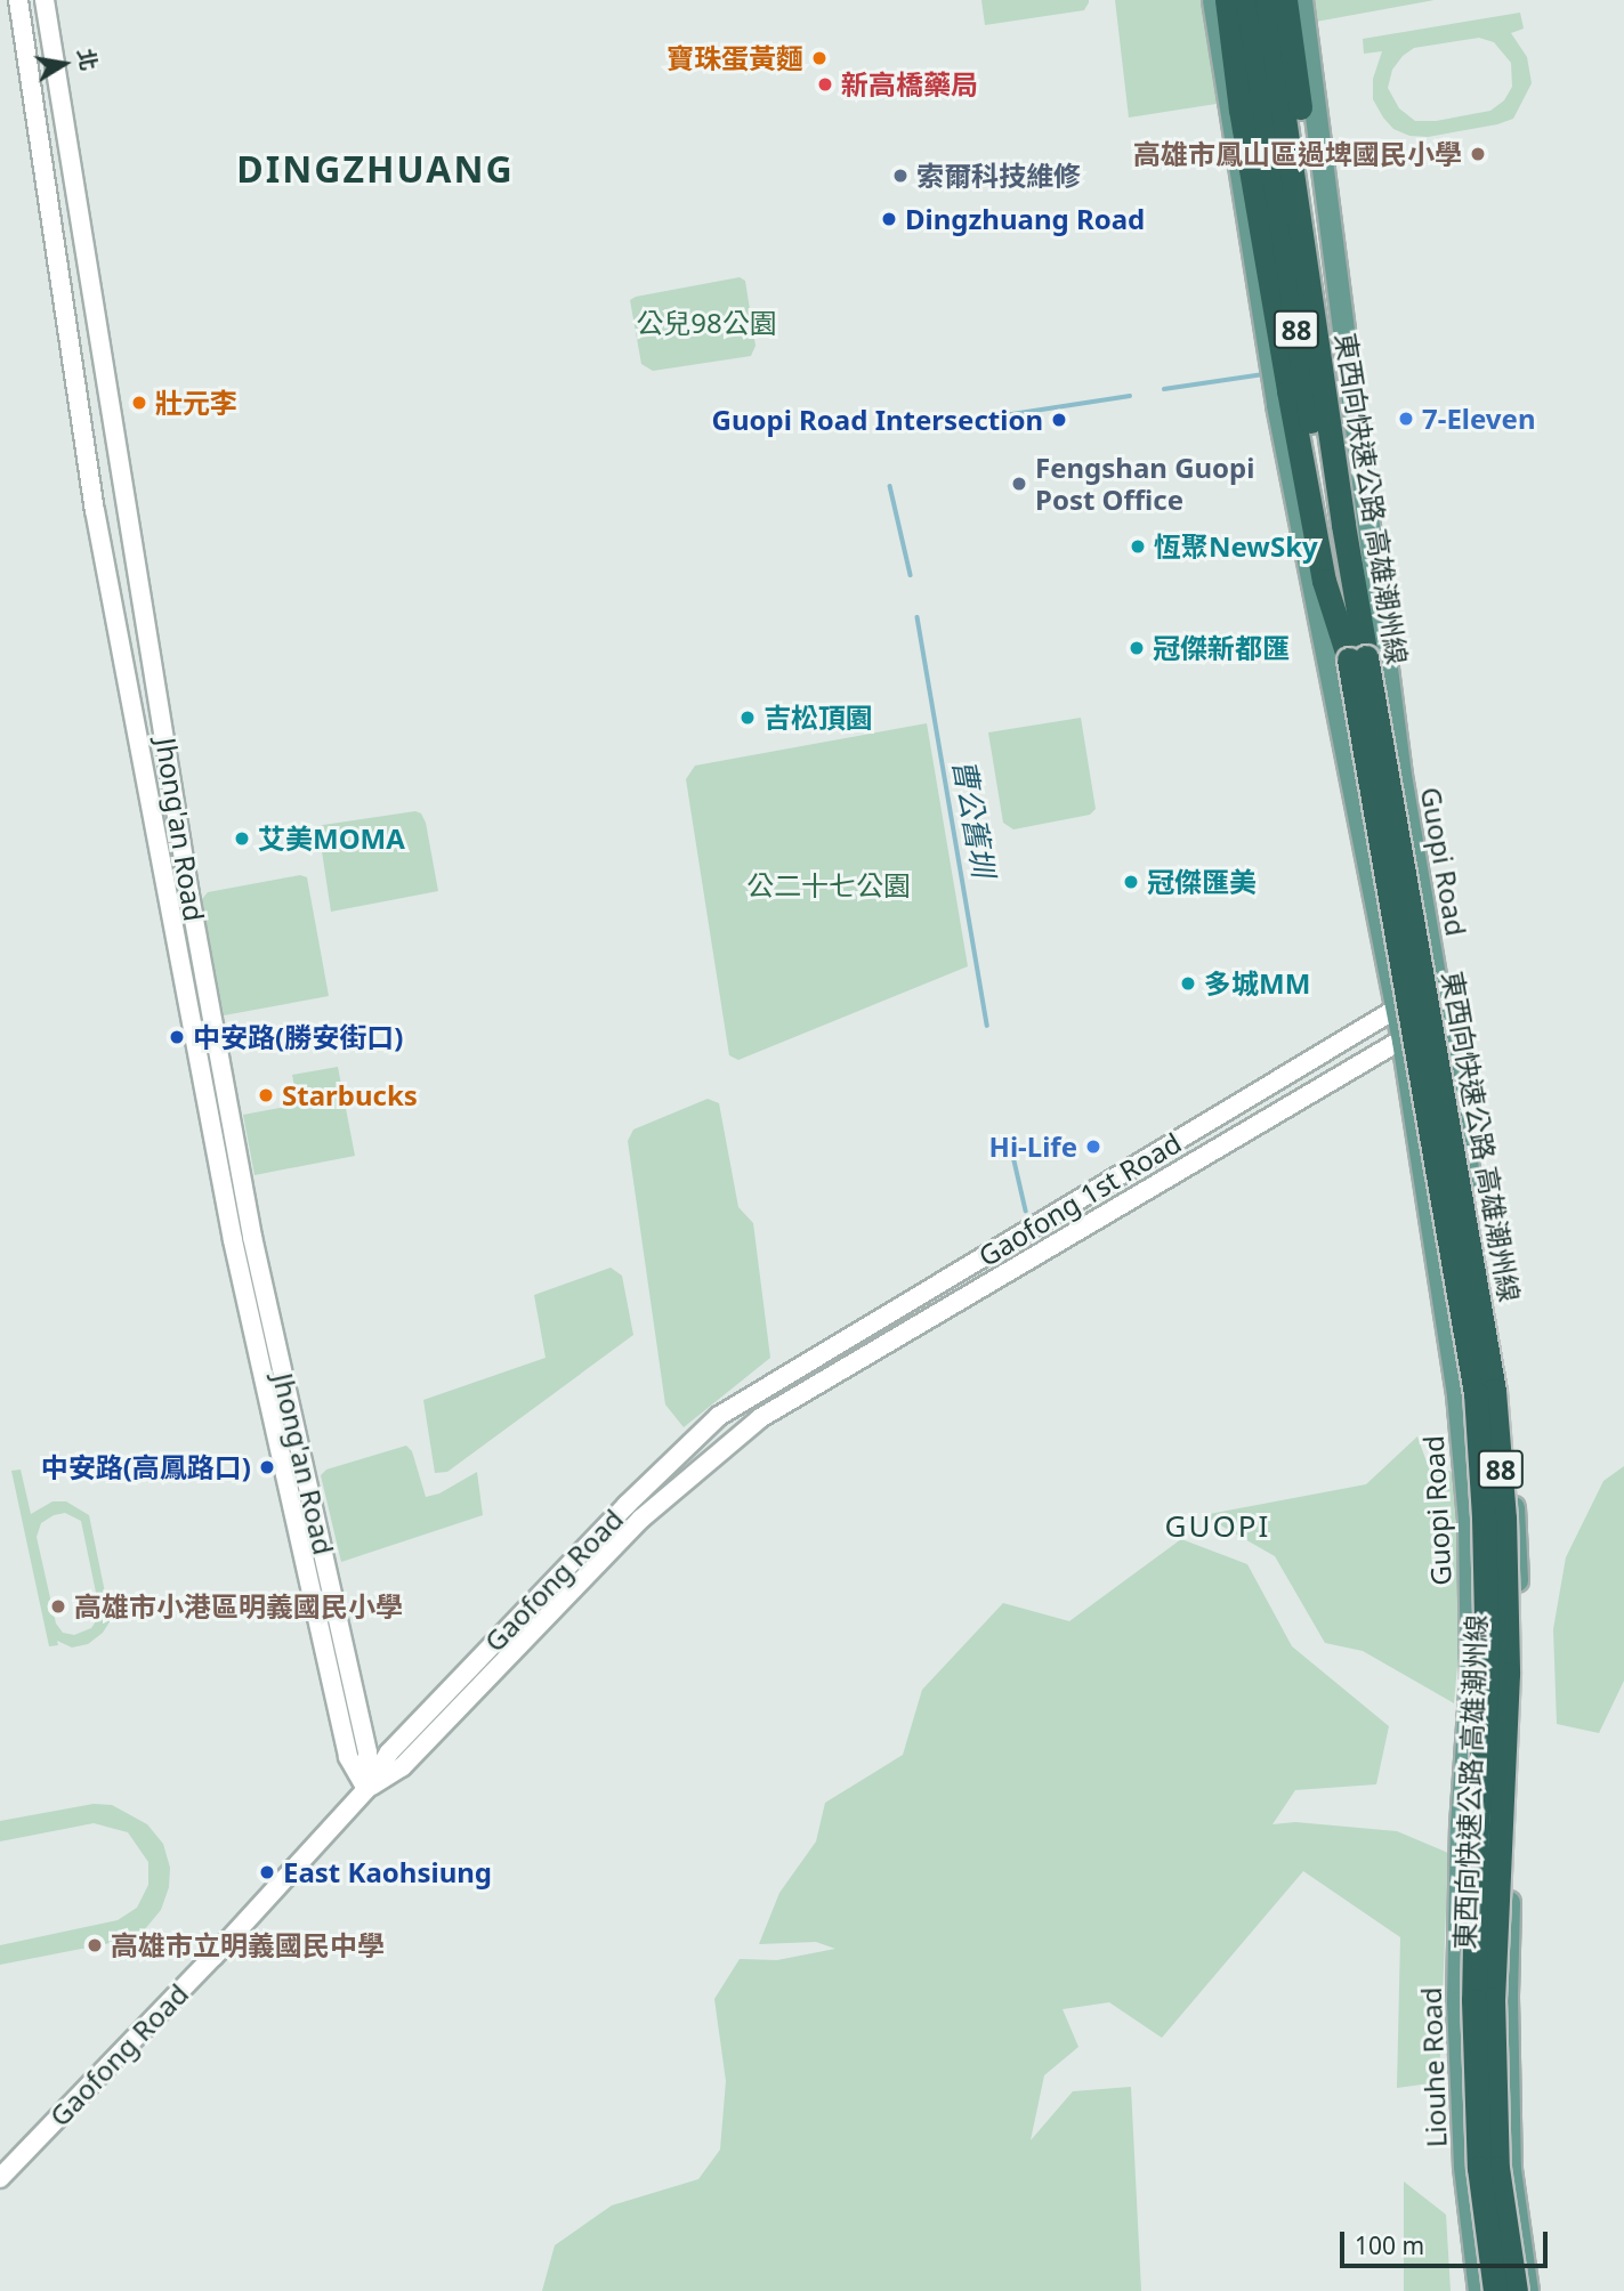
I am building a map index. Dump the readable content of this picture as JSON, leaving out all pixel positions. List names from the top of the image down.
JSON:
{
  "streets": {
    "highway": ["88", "東西向快速公路 高雄潮州線"],
    "main road": ["Guopi Road", "Liouhe Road"],
    "street": ["Jhong'an Road", "Gaofong 1st Road", "Gaofong Road"]
  },
  "crossings": [
    ["Jhong'an Road", "Gaofong Road"],
    ["Guopi Road", "Gaofong 1st Road"],
    ["Guopi Road", "Liouhe Road"],
    ["Gaofong 1st Road", "Gaofong Road"]
  ],
  "districts": ["DINGZHUANG", "GUOPI"],
  "water": ["曹公舊圳"],
  "parks": ["公兒98公園", "公二十七公園"],
  "places": [
    "寶珠蛋黃麵",
    "新高橋藥局",
    "高雄市鳳山區過埤國民小學",
    "索爾科技維修",
    "Dingzhuang Road",
    "壯元李",
    "7-Eleven",
    "Guopi Road Intersection",
    "Fengshan Guopi Post Office",
    "恆聚NewSky",
    "冠傑新都匯",
    "吉松頂園",
    "艾美MOMA",
    "冠傑匯美",
    "多城MM",
    "中安路(勝安街口)",
    "Starbucks",
    "Hi-Life",
    "中安路(高鳳路口)",
    "高雄市小港區明義國民小學",
    "East Kaohsiung",
    "高雄市立明義國民中學"
  ],
  "scale_bar": "100 m",
  "north": "right"
}
